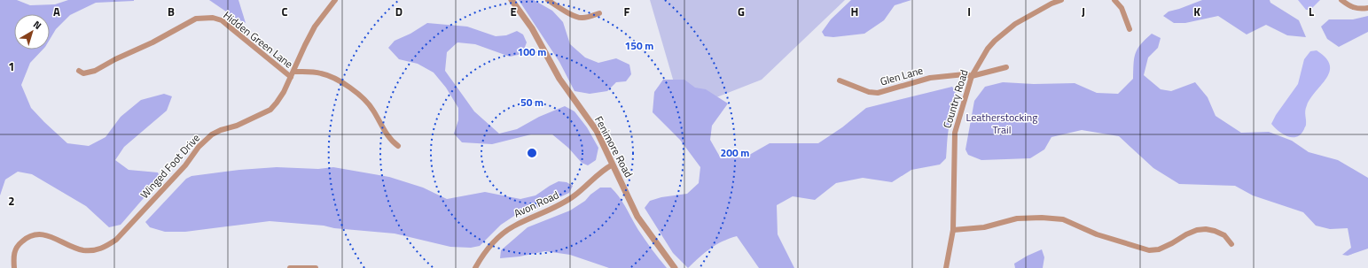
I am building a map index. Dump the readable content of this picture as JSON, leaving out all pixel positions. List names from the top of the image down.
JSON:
{
  "streets": {
    "street": [
      "Hidden Green Lane",
      "Glen Lane",
      "Country Road",
      "Fenimore Road",
      "Winged Foot Drive",
      "Avon Road"
    ]
  },
  "crossings": [
    ["Hidden Green Lane", "Winged Foot Drive"],
    ["Glen Lane", "Country Road"],
    ["Fenimore Road", "Avon Road"]
  ],
  "parks": ["Leatherstocking Trail"],
  "north": "top right",
  "grid": {
    "columns": [
      "A",
      "B",
      "C",
      "D",
      "E",
      "F",
      "G",
      "H",
      "I",
      "J",
      "K",
      "L"
    ],
    "rows": ["1", "2"]
  },
  "rings": [
    "150 m",
    "100 m",
    "50 m",
    "200 m"
  ]
}
